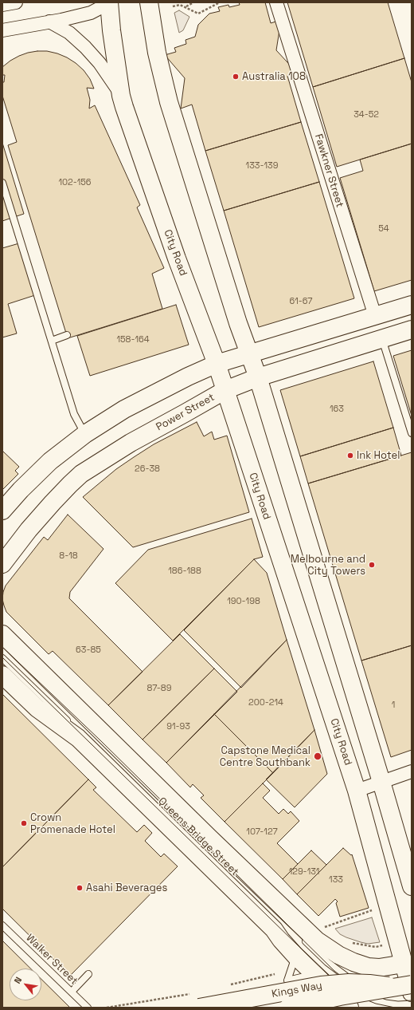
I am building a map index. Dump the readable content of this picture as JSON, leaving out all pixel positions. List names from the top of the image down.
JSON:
{
  "streets": {
    "main road": [
      "Fawkner Street",
      "City Road",
      "Power Street",
      "Queens Bridge Street",
      "Kings Way"
    ],
    "lane": ["Walker Street"]
  },
  "crossings": [
    ["Fawkner Street", "Power Street"],
    ["City Road", "Power Street"],
    ["City Road", "Queens Bridge Street"],
    ["City Road", "Kings Way"]
  ],
  "places": [
    "Australia 108",
    "Ink Hotel",
    "Melbourne and City Towers",
    "Capstone Medical Centre Southbank",
    "Crown Promenade Hotel",
    "Asahi Beverages"
  ],
  "house_numbers": [
    "34-52",
    "133-139",
    "102-156",
    "54",
    "61-67",
    "158-164",
    "163",
    "26-38",
    "8-18",
    "186-188",
    "190-198",
    "63-85",
    "87-89",
    "200-214",
    "1",
    "91-93",
    "107-127",
    "129-131",
    "133"
  ],
  "north": "top left"
}
